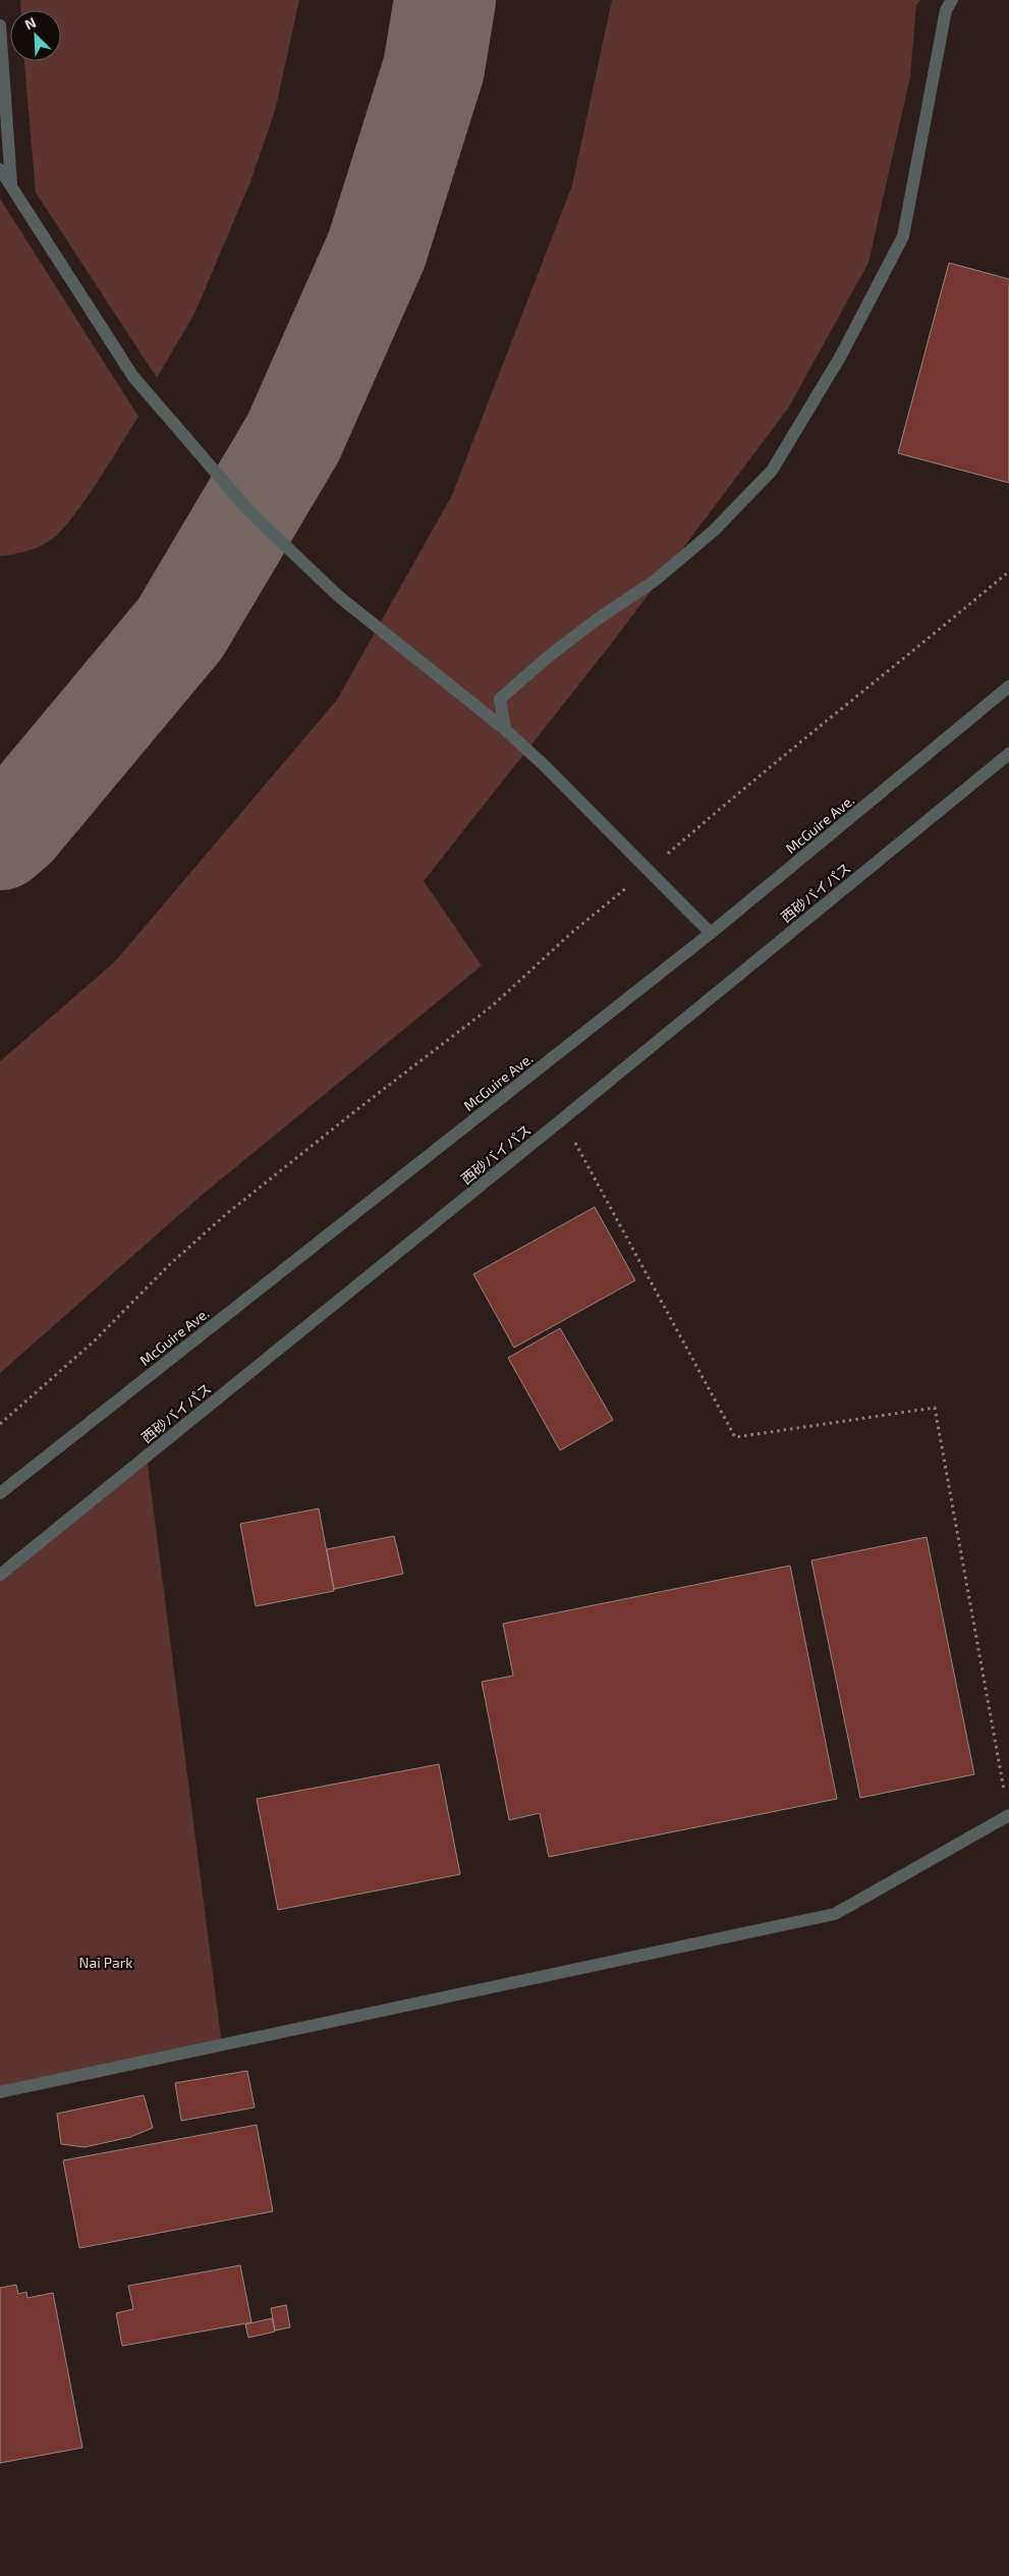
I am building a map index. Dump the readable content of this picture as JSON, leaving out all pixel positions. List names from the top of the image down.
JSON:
{
  "streets": {
    "street": ["McGuire Ave.", "西砂バイパス"]
  },
  "parks": ["Nai Park"],
  "north": "top left"
}
